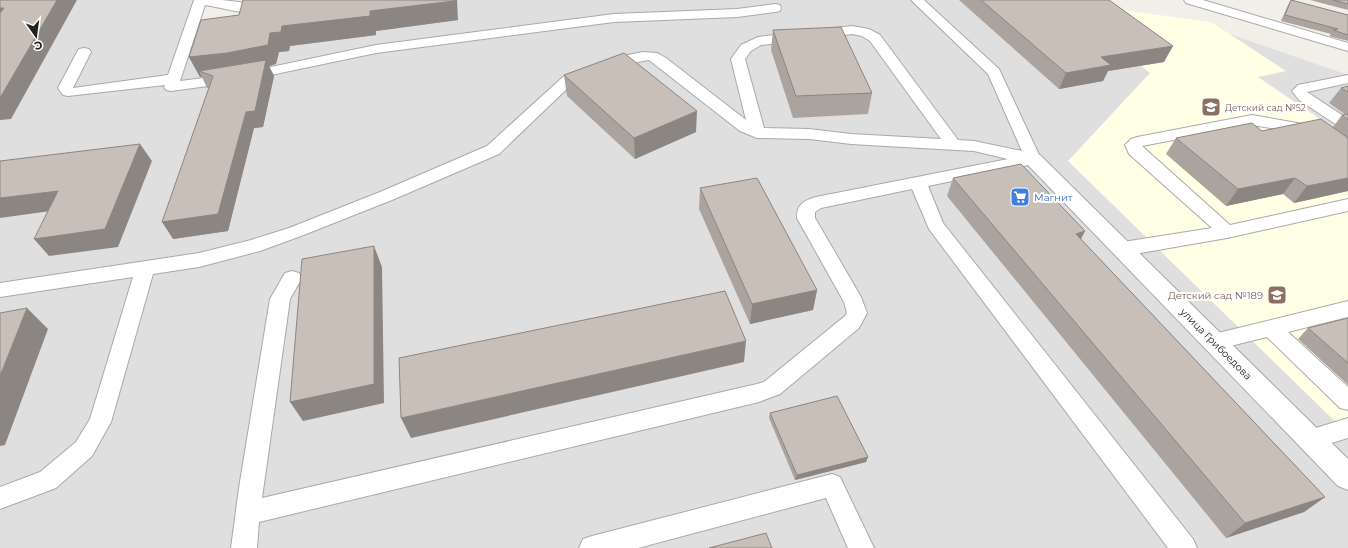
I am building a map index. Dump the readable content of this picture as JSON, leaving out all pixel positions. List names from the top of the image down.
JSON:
{
  "streets": {
    "street": ["улица Грибоедова"]
  },
  "places": {
    "school or university": ["Детский сад №52", "Детский сад №189"],
    "supermarket": ["Магнит"]
  },
  "north": "bottom"
}
